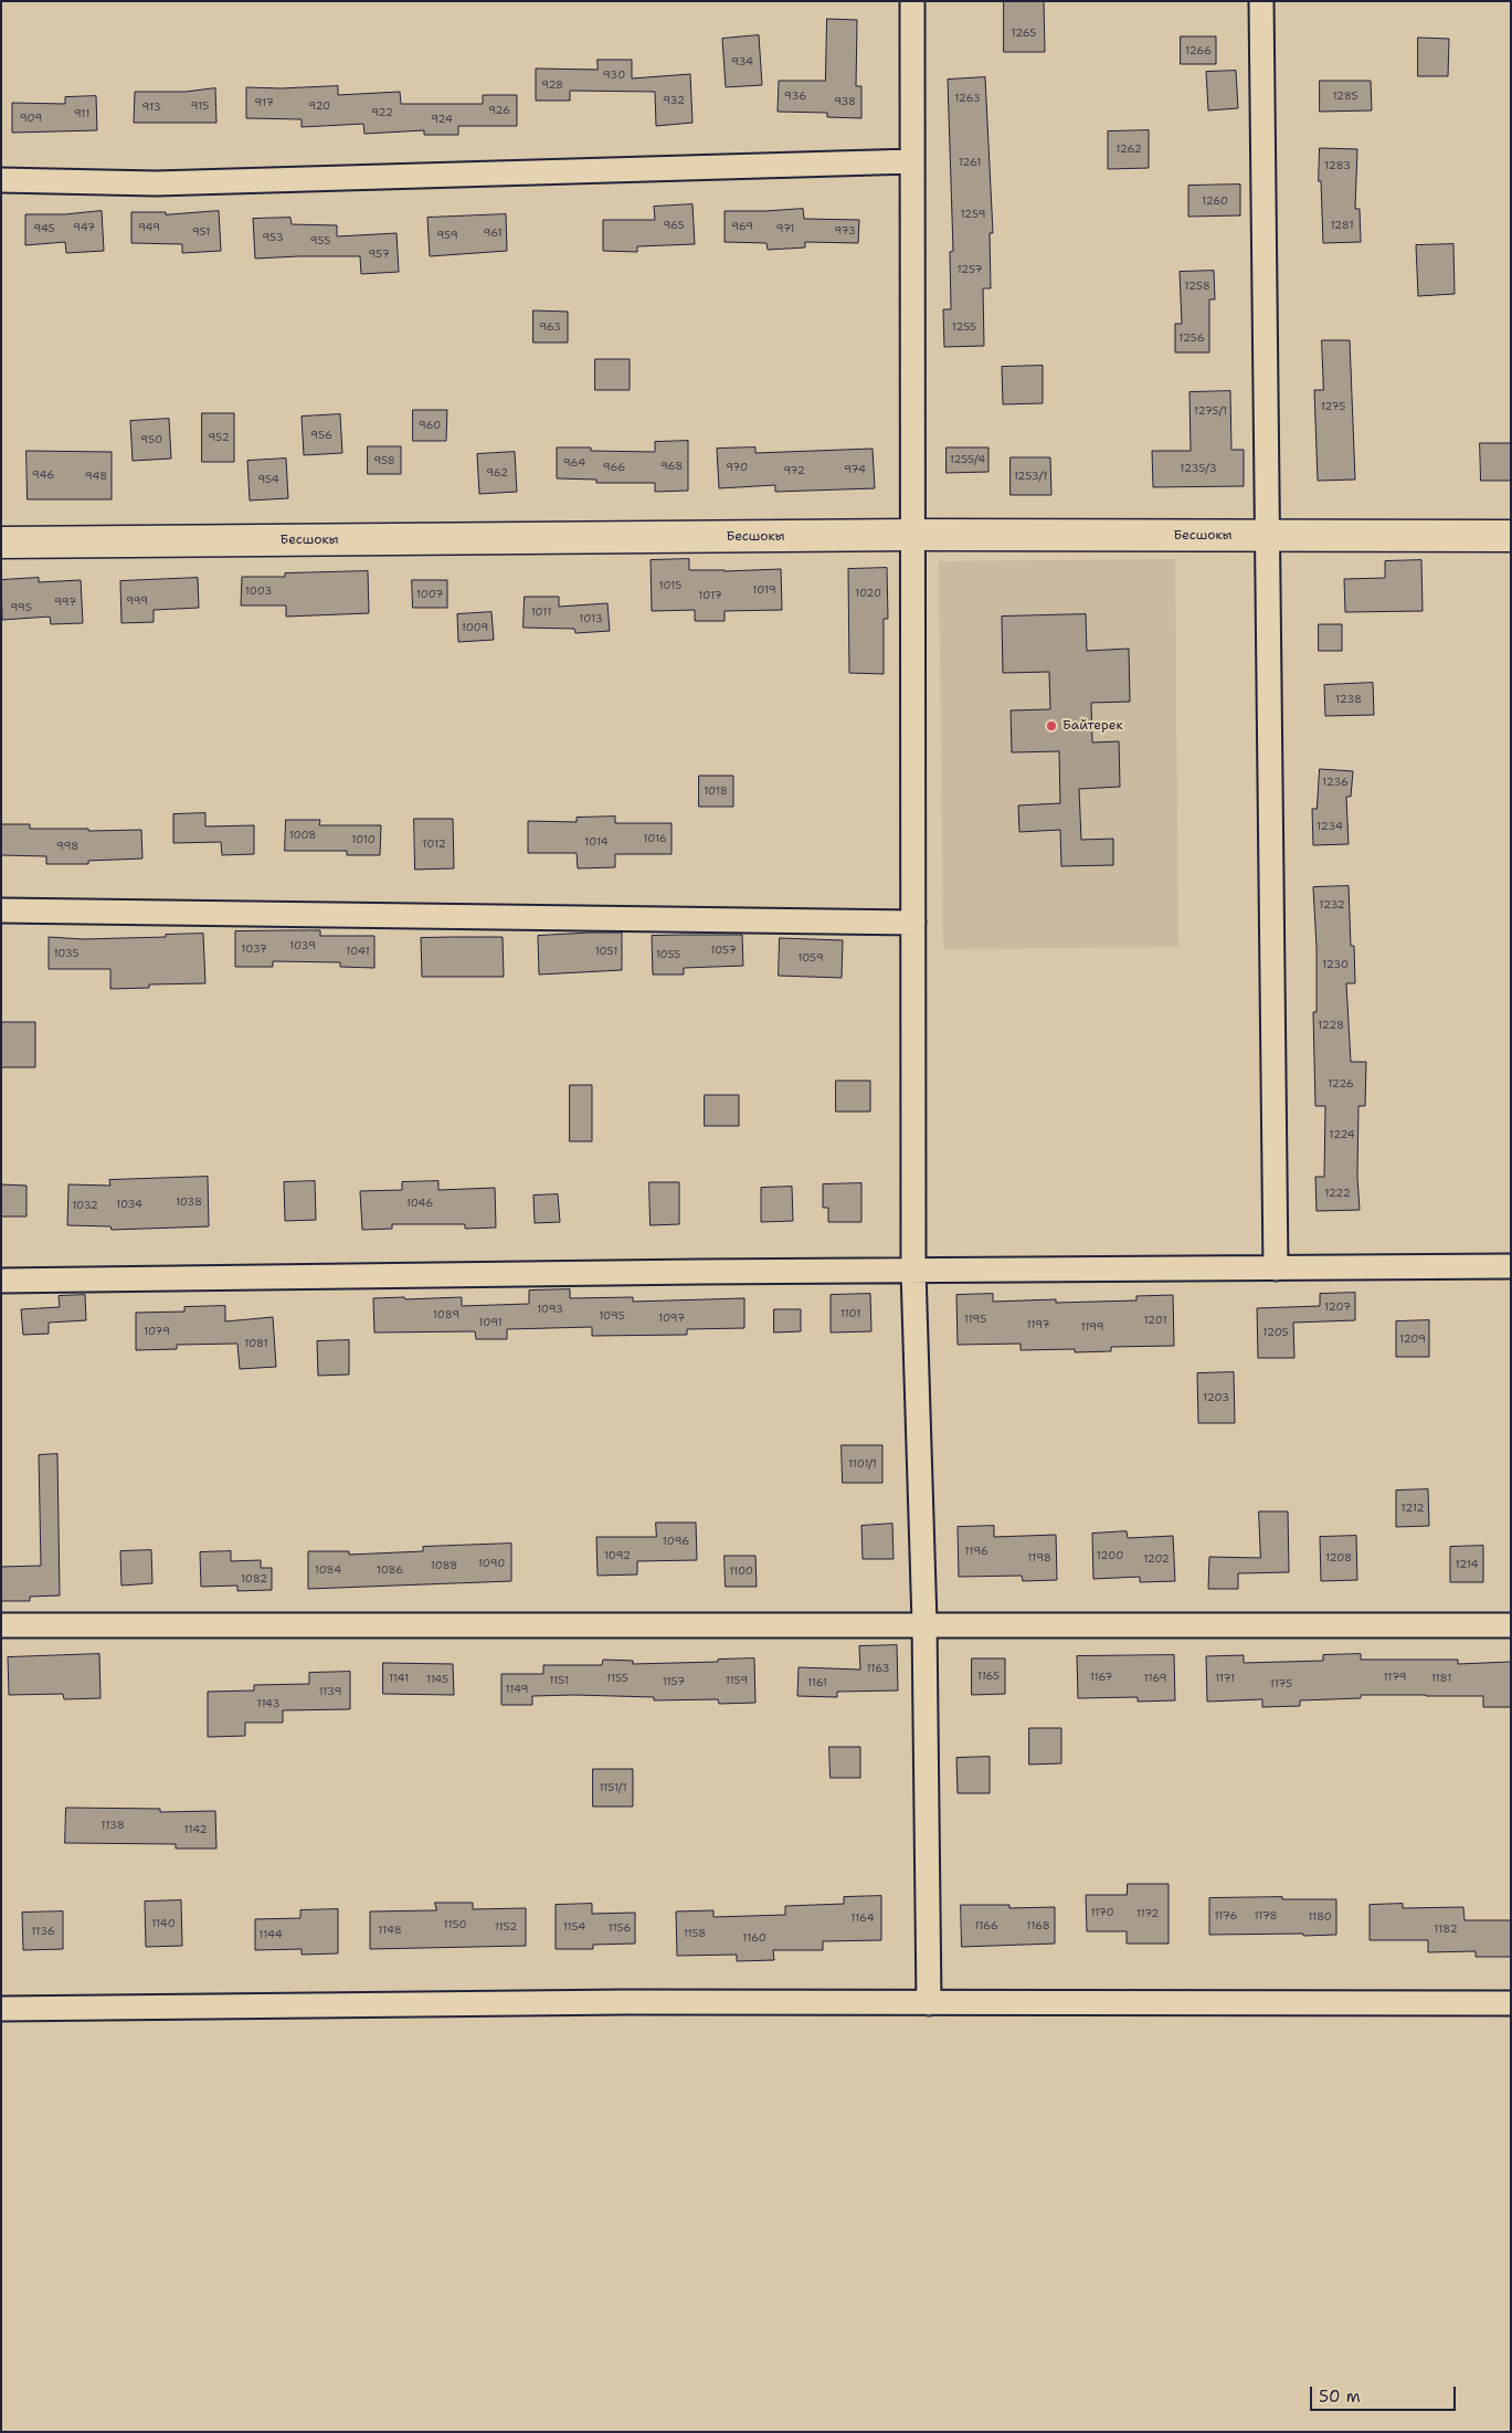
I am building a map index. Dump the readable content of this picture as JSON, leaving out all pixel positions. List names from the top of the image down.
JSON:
{
  "streets": {
    "street": ["Бесшокы"]
  },
  "places": ["Байтерек"],
  "house_numbers": [
    "1265",
    "1266",
    "934",
    "930",
    "928",
    "936",
    "1285",
    "1263",
    "932",
    "938",
    "917",
    "915",
    "920",
    "913",
    "926",
    "922",
    "911",
    "909",
    "924",
    "1262",
    "1261",
    "1283",
    "1260",
    "1259",
    "965",
    "1281",
    "969",
    "947",
    "949",
    "945",
    "971",
    "973",
    "951",
    "961",
    "959",
    "953",
    "955",
    "957",
    "1257",
    "1258",
    "963",
    "1255",
    "1256",
    "1275",
    "1275/1",
    "960",
    "956",
    "952",
    "950",
    "1255/4",
    "958",
    "964",
    "968",
    "966",
    "970",
    "1235/3",
    "974",
    "972",
    "962",
    "946",
    "948",
    "1253/1",
    "954",
    "1015",
    "1019",
    "1003",
    "1020",
    "1007",
    "1017",
    "999",
    "997",
    "995",
    "1011",
    "1013",
    "1009",
    "1238",
    "1236",
    "1018",
    "1234",
    "1008",
    "1016",
    "1010",
    "1014",
    "1012",
    "998",
    "1232",
    "1039",
    "1037",
    "1057",
    "1041",
    "1051",
    "1035",
    "1055",
    "1059",
    "1230",
    "1228",
    "1226",
    "1224",
    "1222",
    "1038",
    "1046",
    "1034",
    "1032",
    "1207",
    "1093",
    "1101",
    "1089",
    "1095",
    "1097",
    "1195",
    "1201",
    "1091",
    "1197",
    "1199",
    "1079",
    "1205",
    "1209",
    "1081",
    "1203",
    "1101/1",
    "1212",
    "1096",
    "1196",
    "1092",
    "1200",
    "1198",
    "1208",
    "1202",
    "1090",
    "1214",
    "1088",
    "1084",
    "1086",
    "1100",
    "1082",
    "1163",
    "1165",
    "1167",
    "1179",
    "1141",
    "1155",
    "1169",
    "1171",
    "1181",
    "1145",
    "1151",
    "1159",
    "1157",
    "1161",
    "1175",
    "1149",
    "1139",
    "1143",
    "1151/1",
    "1138",
    "1142",
    "1170",
    "1172",
    "1176",
    "1178",
    "1180",
    "1164",
    "1140",
    "1150",
    "1166",
    "1168",
    "1152",
    "1154",
    "1156",
    "1182",
    "1148",
    "1136",
    "1158",
    "1144",
    "1160"
  ],
  "scale_bar": "50 m"
}
